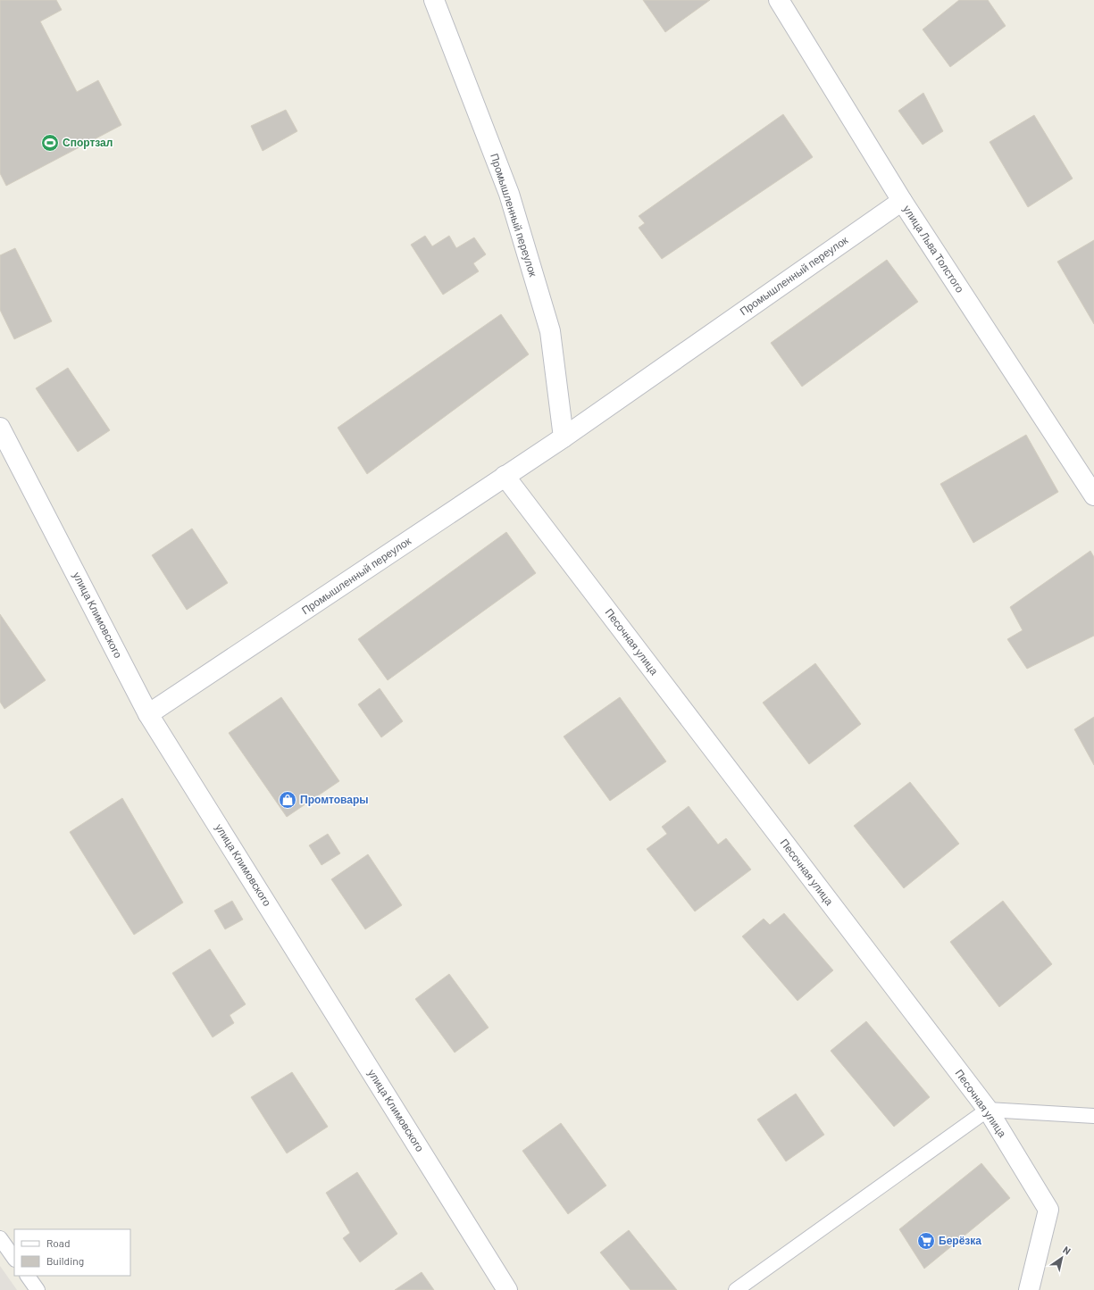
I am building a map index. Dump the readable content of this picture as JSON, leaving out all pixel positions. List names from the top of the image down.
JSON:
{
  "streets": {
    "street": [
      "Промышленный переулок",
      "улица Льва Толстого",
      "улица Климовского",
      "Песочная улица"
    ]
  },
  "crossings": [
    ["Промышленный переулок", "улица Льва Толстого"],
    ["Промышленный переулок", "улица Климовского"],
    ["Промышленный переулок", "Песочная улица"]
  ],
  "places": {
    "sports": ["Спортзал"],
    "shop": ["Промтовары"],
    "supermarket": ["Берёзка"]
  },
  "legend": ["Road", "Building"],
  "north": "top right"
}
